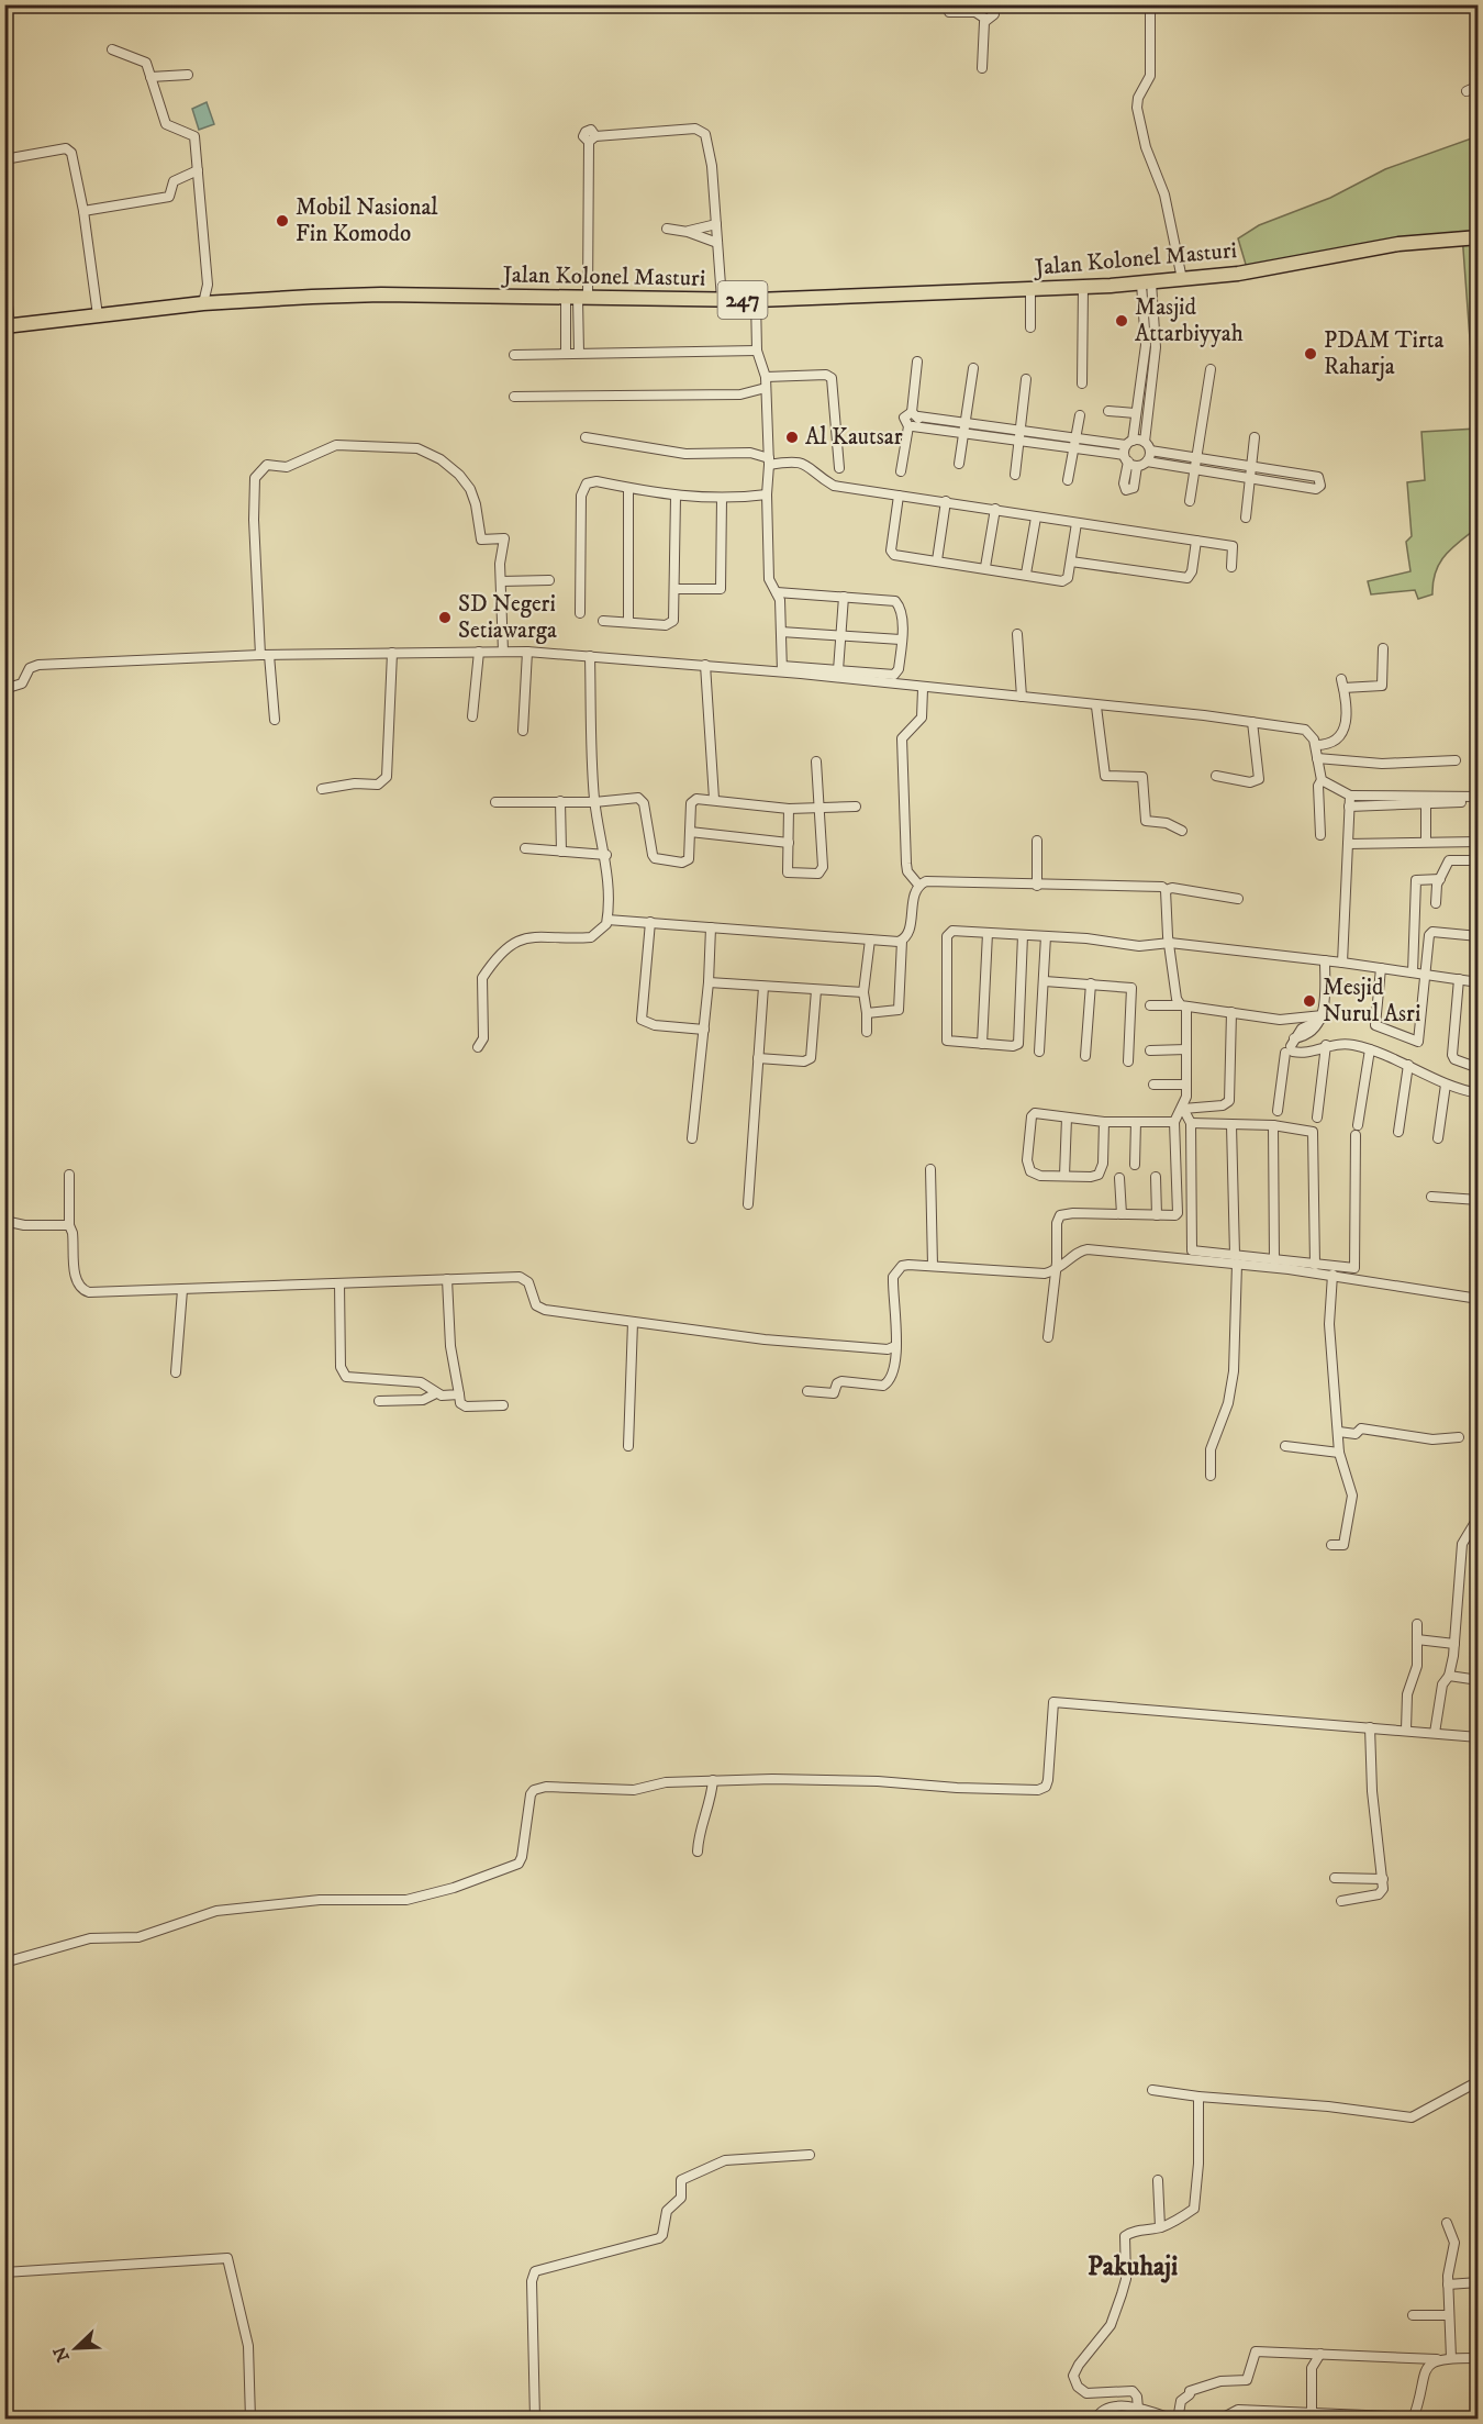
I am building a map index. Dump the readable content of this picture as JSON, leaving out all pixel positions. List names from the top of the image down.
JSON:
{
  "streets": {
    "main road": ["Jalan Kolonel Masturi", "247"]
  },
  "districts": ["Pakuhaji"],
  "places": [
    "Mobil Nasional Fin Komodo",
    "Masjid Attarbiyyah",
    "PDAM Tirta Raharja",
    "Al Kautsar",
    "SD Negeri Setiawarga",
    "Mesjid Nurul Asri"
  ],
  "north": "bottom left"
}
